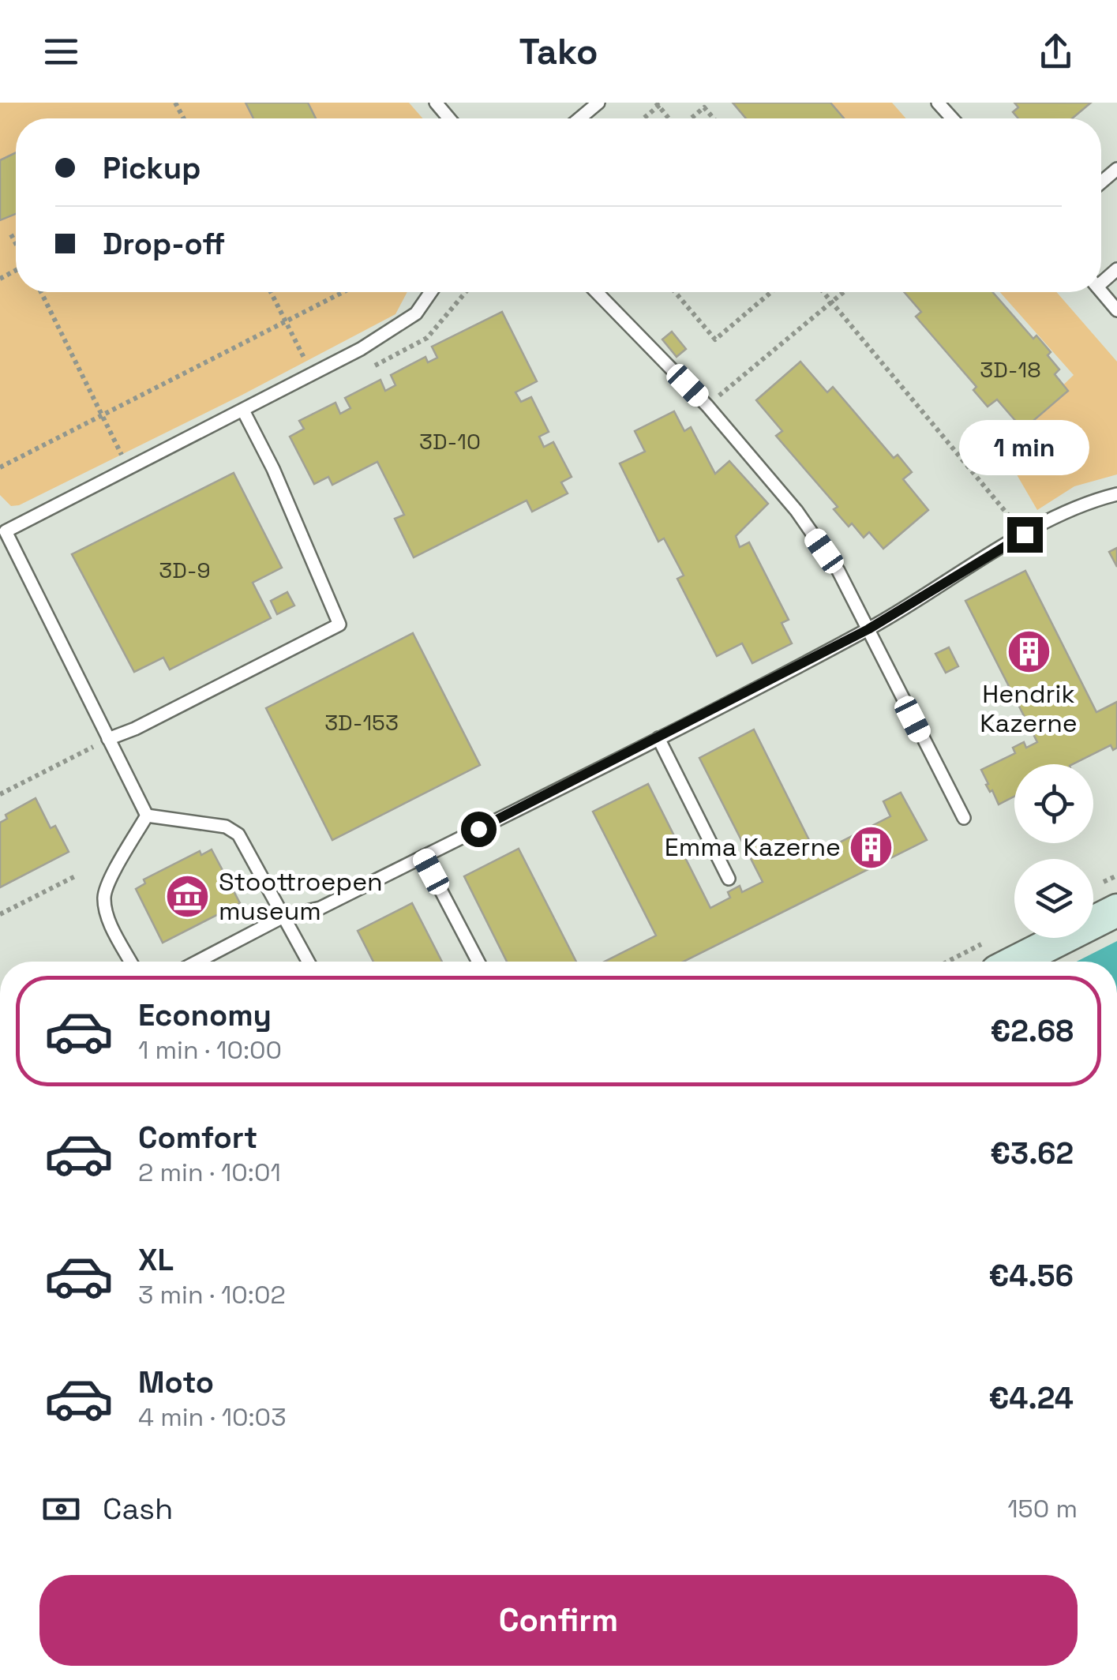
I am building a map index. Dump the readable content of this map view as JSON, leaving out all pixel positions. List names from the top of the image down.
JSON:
{
  "places": {
    "building": ["Hendrik Kazerne", "Emma Kazerne"],
    "museum": ["Stoottroepen museum"]
  },
  "house_numbers": [
    "3D-18",
    "3D-10",
    "3D-9",
    "3D-153"
  ],
  "page": {
    "header": "Tako",
    "banner": ["Pickup", "Drop-off"],
    "bubble": "1 min",
    "list": [
      {
        "name": "Economy",
        "note": "1 min · 10:00",
        "value": "€2.68"
      },
      {
        "name": "Comfort",
        "note": "2 min · 10:01",
        "value": "€3.62"
      },
      {
        "name": "XL",
        "note": "3 min · 10:02",
        "value": "€4.56"
      },
      {
        "name": "Moto",
        "note": "4 min · 10:03",
        "value": "€4.24"
      }
    ],
    "pay": ["Cash", "150 m"],
    "buttons": "Confirm"
  }
}
